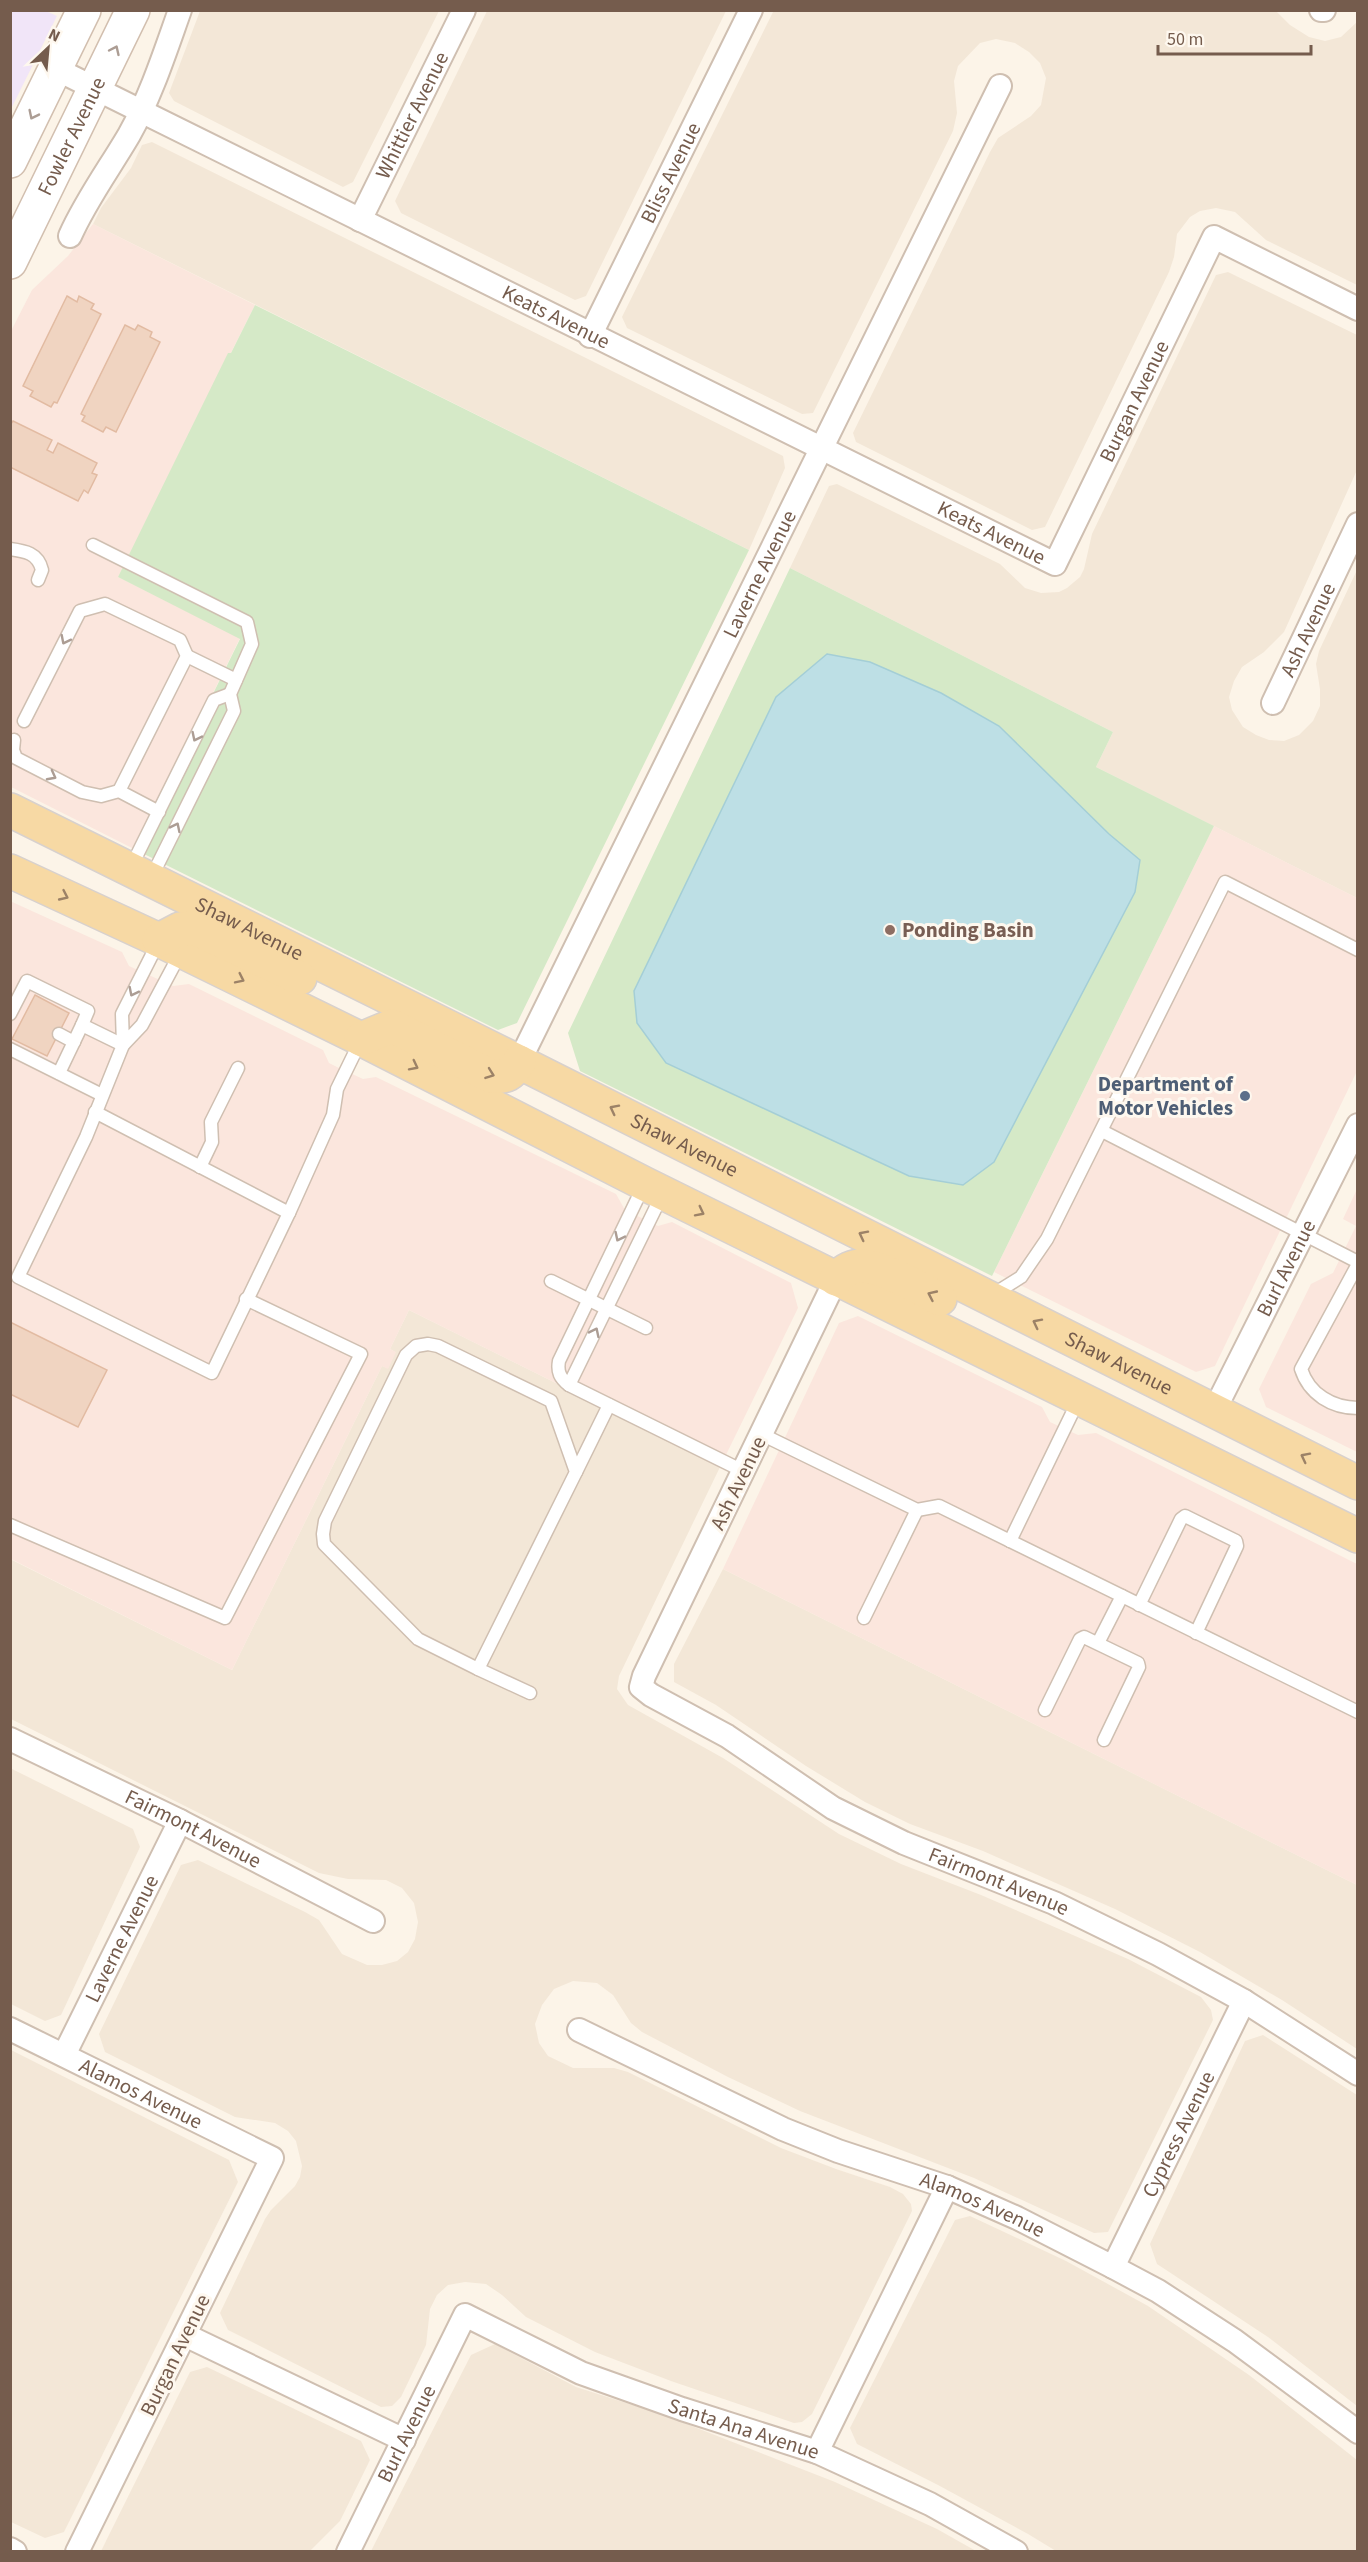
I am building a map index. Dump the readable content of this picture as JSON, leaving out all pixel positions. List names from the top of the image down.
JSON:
{
  "streets": {
    "main road": ["Fowler Avenue", "Shaw Avenue"],
    "street": [
      "Whittier Avenue",
      "Bliss Avenue",
      "Keats Avenue",
      "Burgan Avenue",
      "Laverne Avenue",
      "Ash Avenue",
      "Burl Avenue",
      "Fairmont Avenue",
      "Alamos Avenue",
      "Cypress Avenue",
      "Santa Ana Avenue"
    ]
  },
  "crossings": [
    ["Whittier Avenue", "Keats Avenue"],
    ["Fowler Avenue", "Keats Avenue"],
    ["Bliss Avenue", "Keats Avenue"],
    ["Keats Avenue", "Burgan Avenue"],
    ["Keats Avenue", "Laverne Avenue"],
    ["Burgan Avenue", "Alamos Avenue"],
    ["Laverne Avenue", "Shaw Avenue"],
    ["Laverne Avenue", "Fairmont Avenue"],
    ["Laverne Avenue", "Alamos Avenue"],
    ["Ash Avenue", "Fairmont Avenue"],
    ["Shaw Avenue", "Burl Avenue"],
    ["Burl Avenue", "Santa Ana Avenue"],
    ["Fairmont Avenue", "Cypress Avenue"],
    ["Alamos Avenue", "Cypress Avenue"]
  ],
  "places": ["Ponding Basin", "Department of Motor Vehicles"],
  "scale_bar": "50 m",
  "north": "top right"
}
